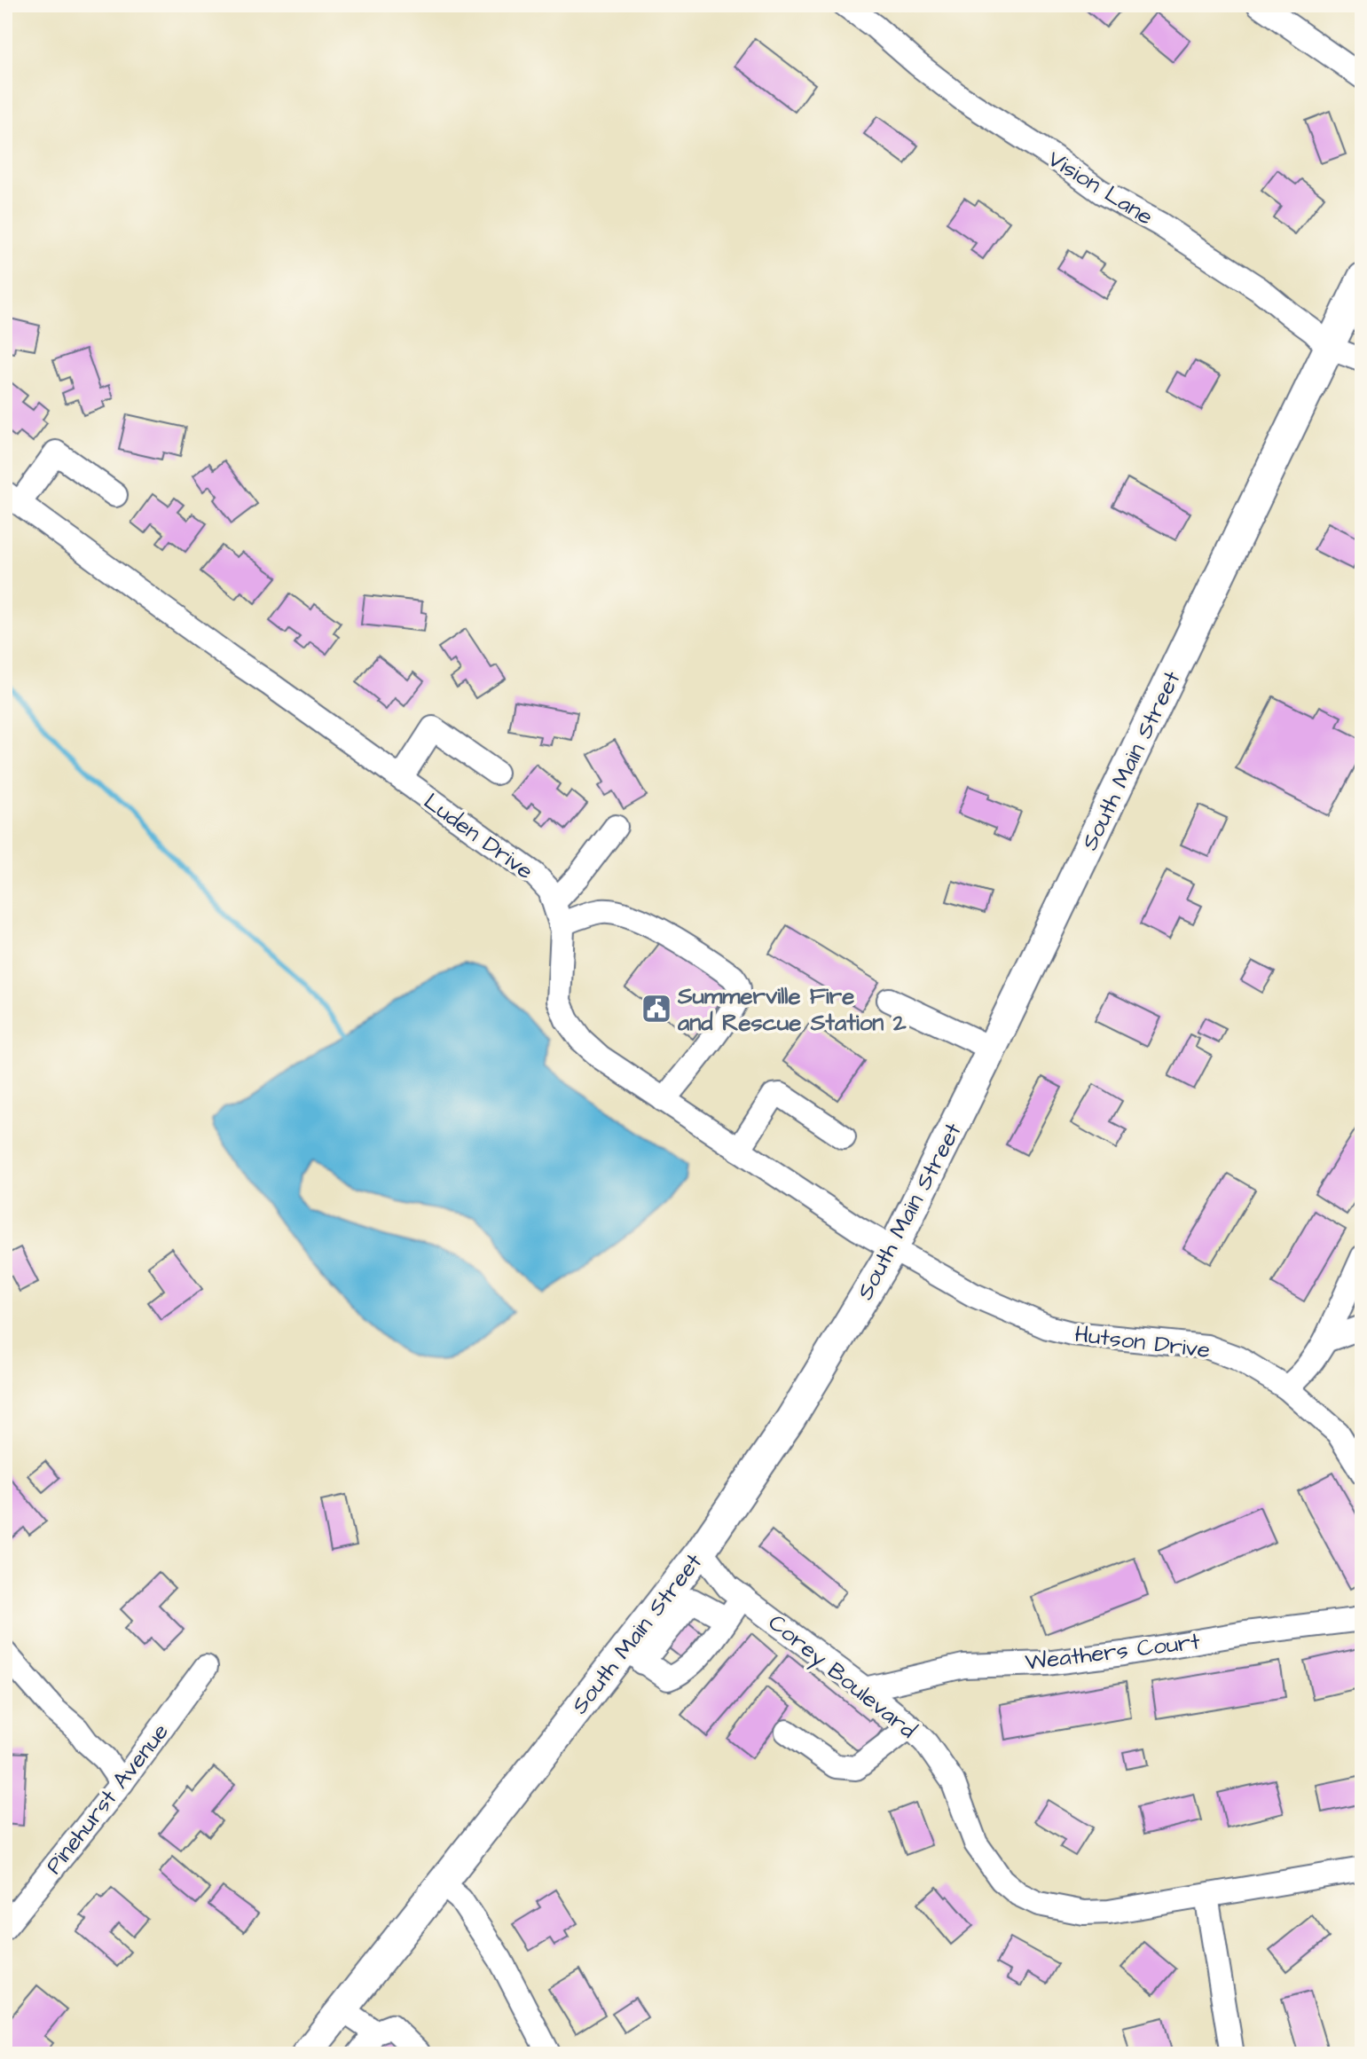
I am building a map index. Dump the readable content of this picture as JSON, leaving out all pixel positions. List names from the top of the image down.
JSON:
{
  "streets": {
    "main road": ["South Main Street"],
    "street": [
      "Vision Lane",
      "Luden Drive",
      "Hutson Drive",
      "Weathers Court",
      "Corey Boulevard",
      "Pinehurst Avenue"
    ]
  },
  "crossings": [
    ["Vision Lane", "South Main Street"],
    ["South Main Street", "Hutson Drive"],
    ["South Main Street", "Corey Boulevard"],
    ["Weathers Court", "Corey Boulevard"]
  ],
  "places": {
    "public building": ["Summerville Fire and Rescue Station 2"]
  }
}
